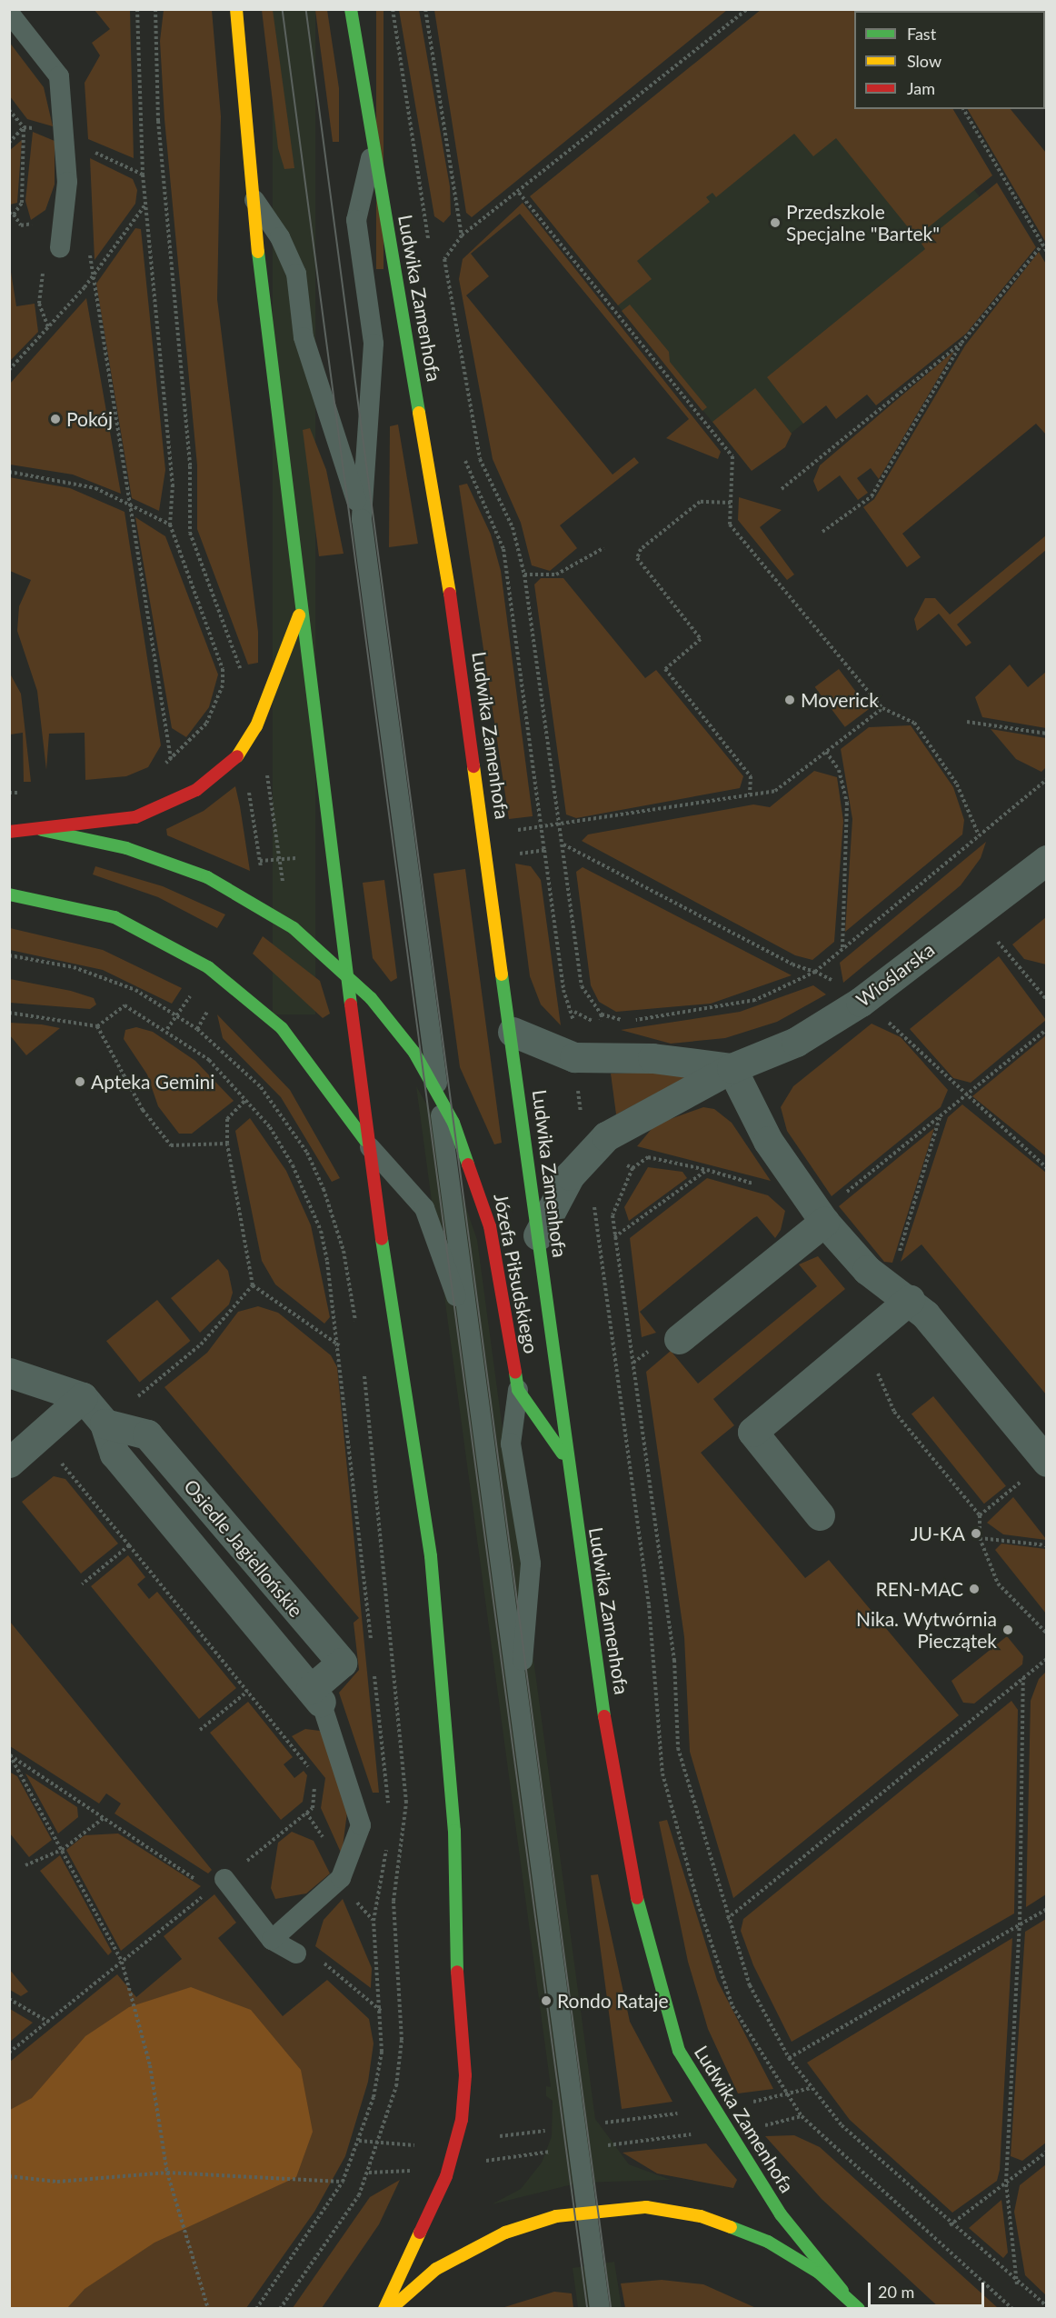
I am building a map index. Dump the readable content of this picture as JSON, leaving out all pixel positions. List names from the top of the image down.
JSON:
{
  "streets": {
    "main road": ["Ludwika Zamenhofa", "Józefa Piłsudskiego"],
    "street": ["Wioślarska", "Osiedle Jagiellońskie"]
  },
  "crossings": [
    ["Ludwika Zamenhofa", "Wioślarska"],
    ["Ludwika Zamenhofa", "Józefa Piłsudskiego"]
  ],
  "places": [
    "Przedszkole Specjalne \"Bartek\"",
    "Pokój",
    "Moverick",
    "Apteka Gemini",
    "JU-KA",
    "REN-MAC",
    "Nika. Wytwórnia Pieczątek",
    "Rondo Rataje"
  ],
  "legend": ["Fast", "Slow", "Jam"],
  "scale_bar": "20 m"
}
